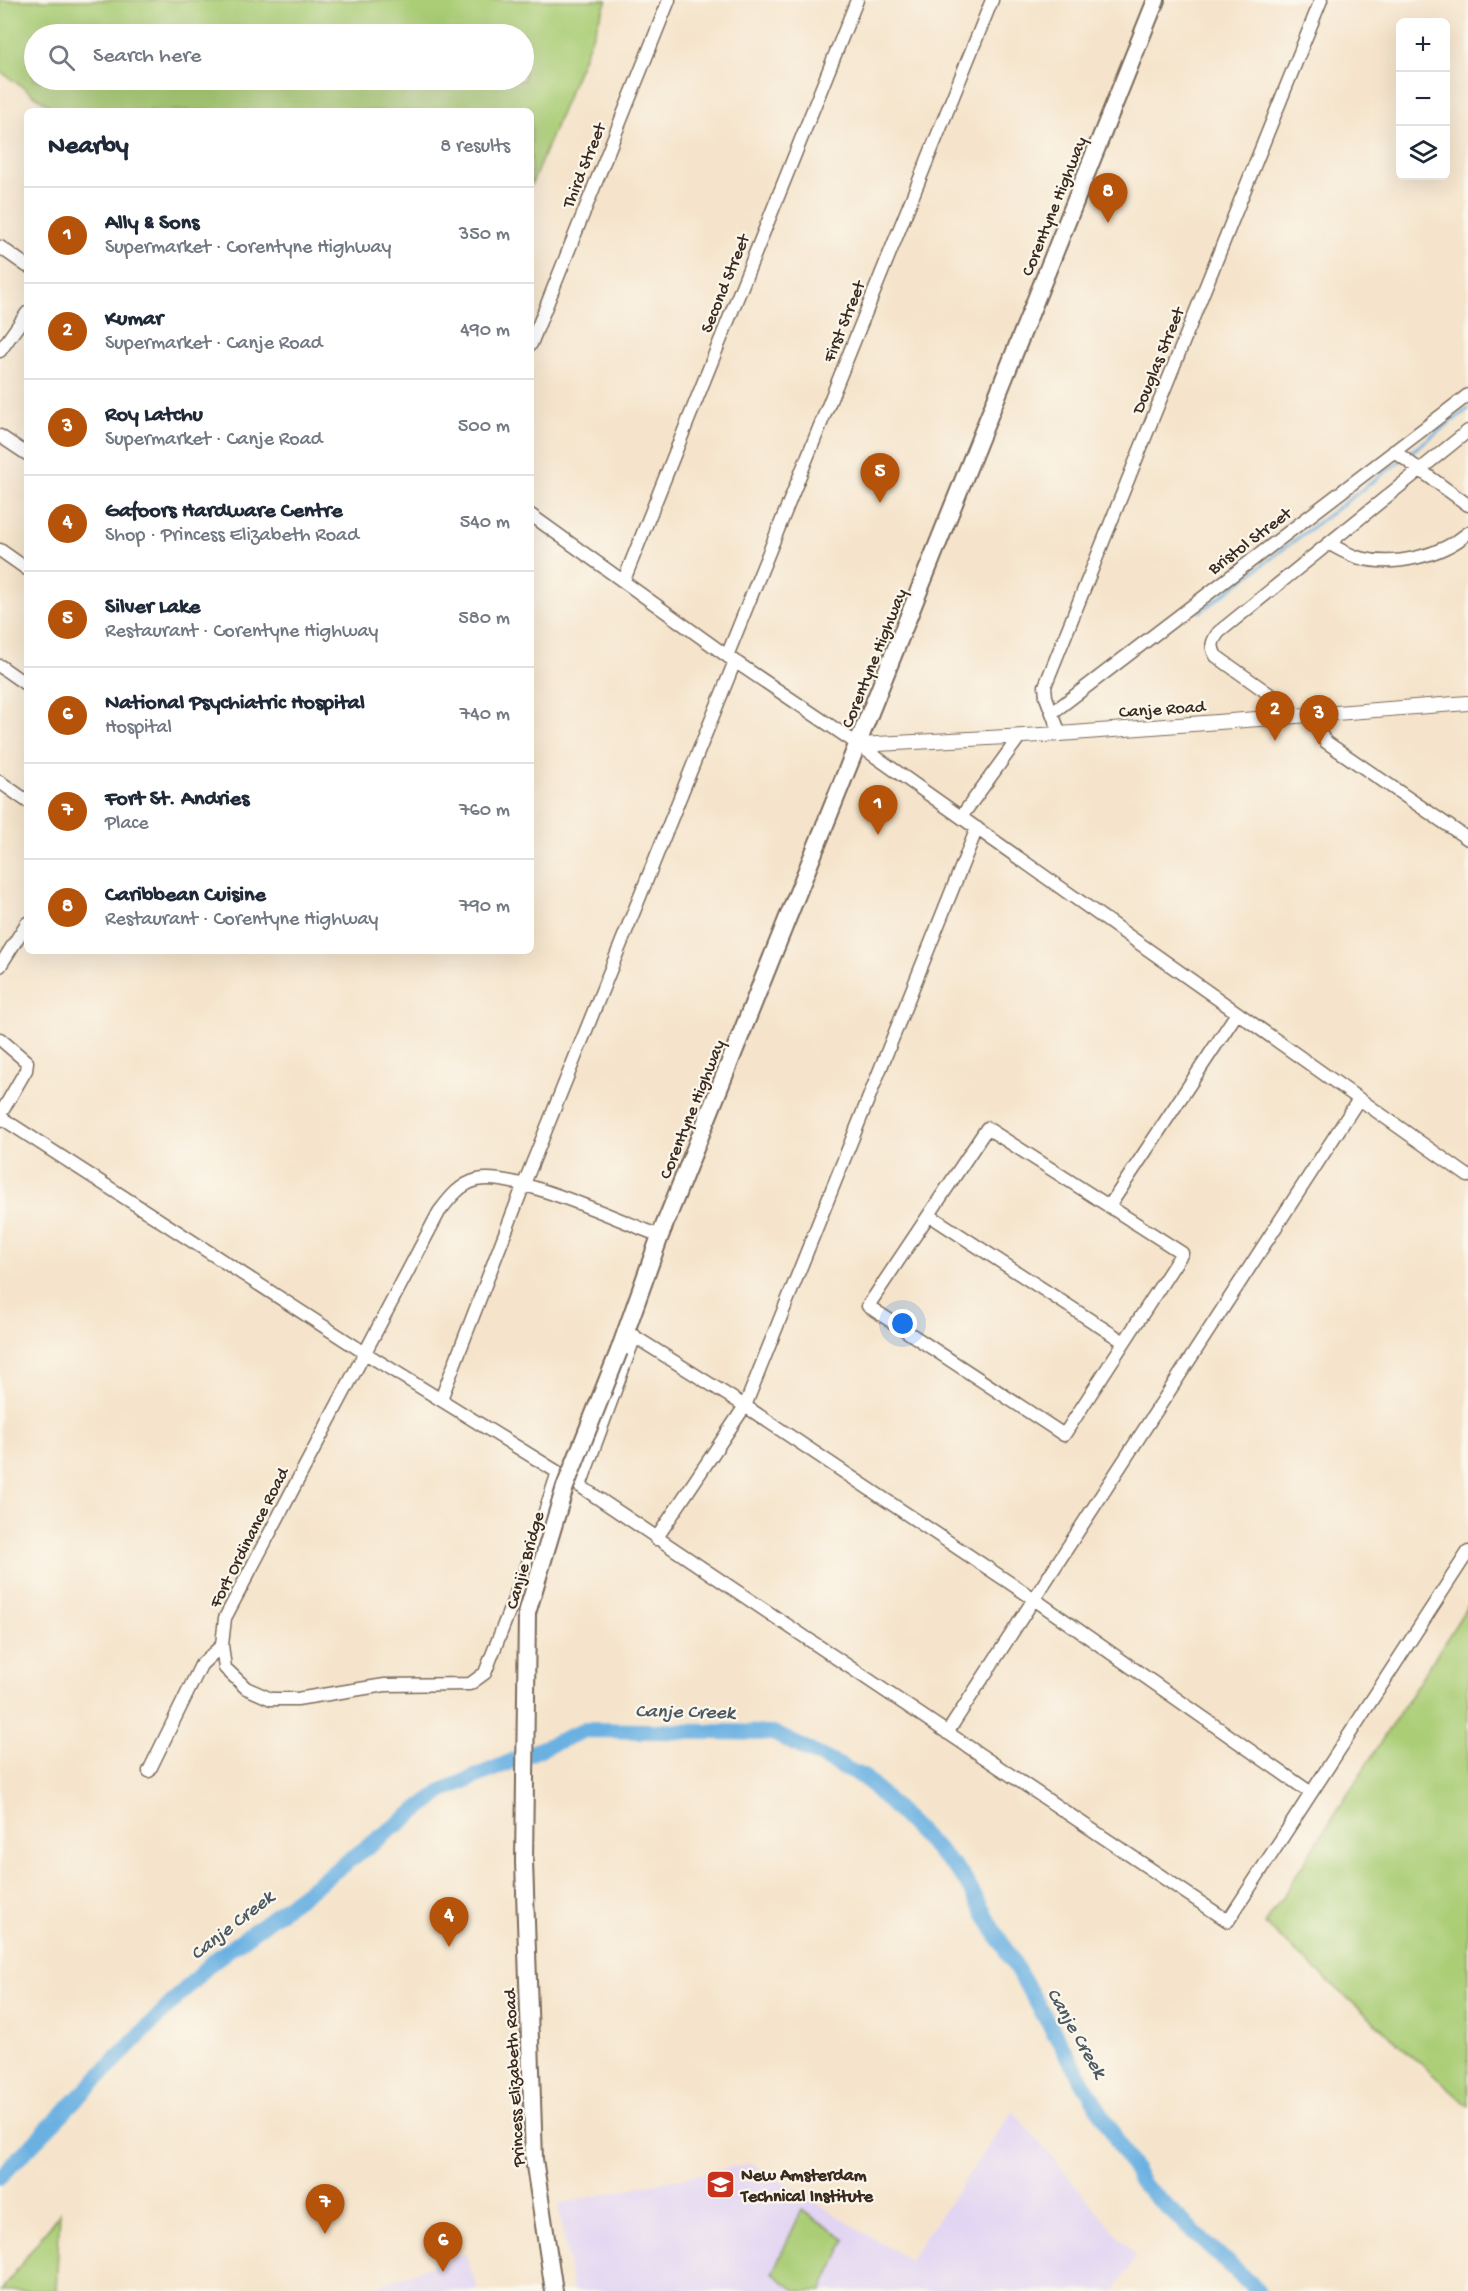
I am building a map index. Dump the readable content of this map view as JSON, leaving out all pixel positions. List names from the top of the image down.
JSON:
{
  "streets": {
    "main road": ["Corentyne Highway", "Canjie Bridge", "Princess Elizabeth Road"],
    "street": [
      "Third Street",
      "Second Street",
      "First Street",
      "Douglas Street",
      "Bristol Street",
      "Canje Road",
      "Fort Ordinance Road"
    ]
  },
  "crossings": [
    ["Corentyne Highway", "Canje Road"],
    ["Corentyne Highway", "Fort Ordinance Road"],
    ["Corentyne Highway", "Canjie Bridge"],
    ["First Street", "Fort Ordinance Road"],
    ["Douglas Street", "Bristol Street"],
    ["Douglas Street", "Canje Road"],
    ["Canjie Bridge", "Princess Elizabeth Road"]
  ],
  "water": ["Canje Creek"],
  "places": {
    "school or university": ["New Amsterdam Technical Institute"]
  },
  "page": {
    "map_buttons": ["+", "−"],
    "search": "Search here",
    "heading": ["Nearby", "8 results"],
    "pins": [
      "8",
      "5",
      "2",
      "3",
      "1",
      "4",
      "7",
      "6"
    ],
    "list": [
      {
        "mark": "1",
        "name": "Ally & Sons",
        "note": "Supermarket · Corentyne Highway",
        "value": "350 m"
      },
      {
        "mark": "2",
        "name": "Kumar",
        "note": "Supermarket · Canje Road",
        "value": "490 m"
      },
      {
        "mark": "3",
        "name": "Roy Latchu",
        "note": "Supermarket · Canje Road",
        "value": "500 m"
      },
      {
        "mark": "4",
        "name": "Gafoors Hardware Centre",
        "note": "Shop · Princess Elizabeth Road",
        "value": "540 m"
      },
      {
        "mark": "5",
        "name": "Silver Lake",
        "note": "Restaurant · Corentyne Highway",
        "value": "580 m"
      },
      {
        "mark": "6",
        "name": "National Psychiatric Hospital",
        "note": "Hospital",
        "value": "740 m"
      },
      {
        "mark": "7",
        "name": "Fort St. Andries",
        "note": "Place",
        "value": "760 m"
      },
      {
        "mark": "8",
        "name": "Caribbean Cuisine",
        "note": "Restaurant · Corentyne Highway",
        "value": "790 m"
      }
    ]
  }
}
